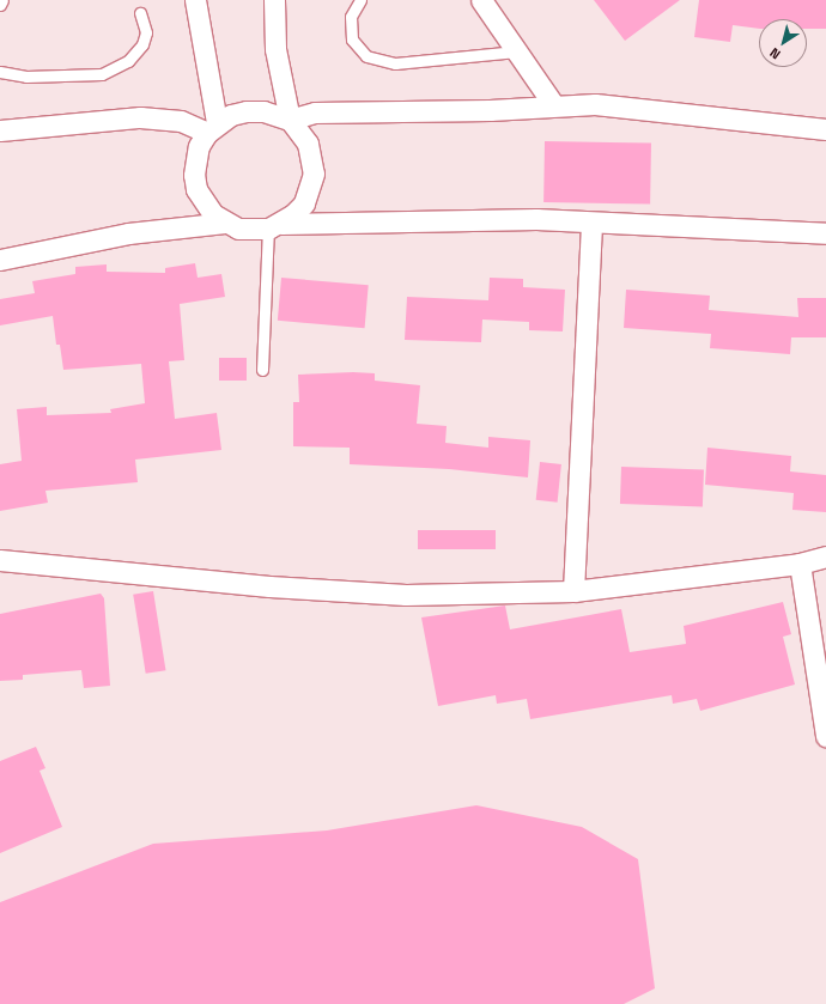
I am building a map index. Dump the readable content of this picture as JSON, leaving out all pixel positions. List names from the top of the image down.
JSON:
{
  "north": "bottom left"
}
